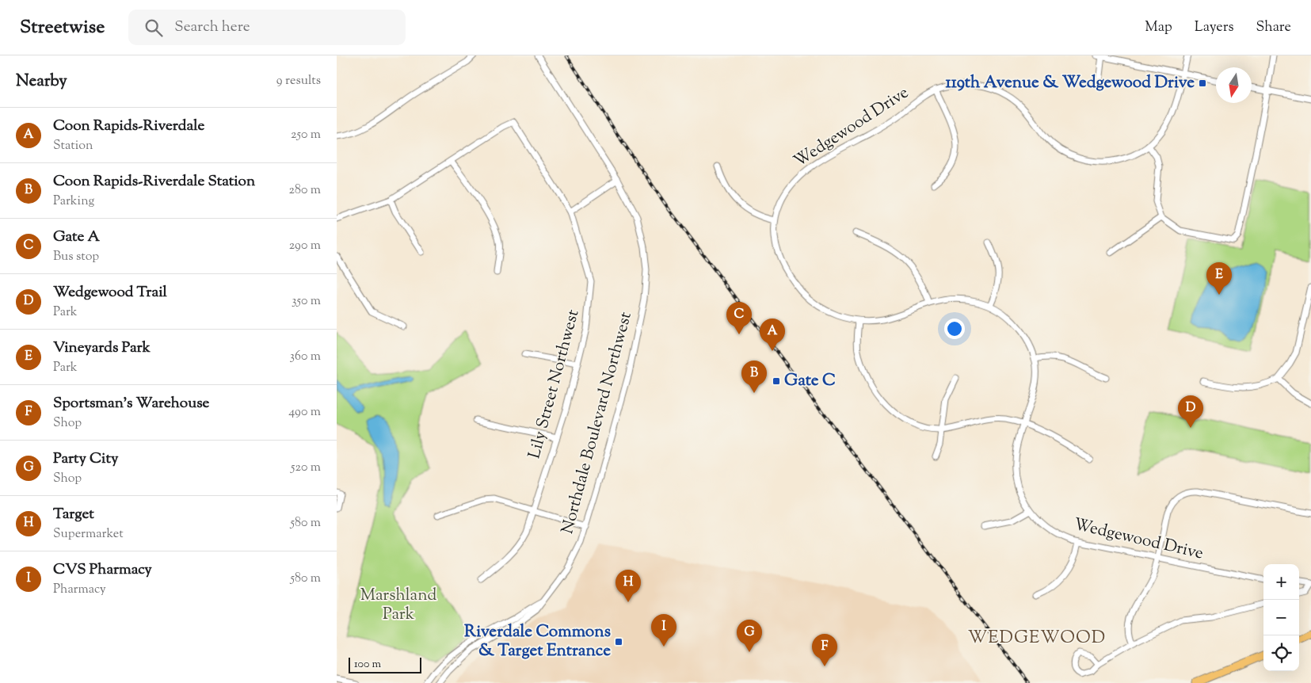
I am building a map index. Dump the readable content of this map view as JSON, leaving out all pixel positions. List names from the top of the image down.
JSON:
{
  "streets": {
    "street": ["Wedgewood Drive", "Lily Street Northwest", "Northdale Boulevard Northwest"]
  },
  "districts": ["WEDGEWOOD"],
  "parks": ["Marshland Park"],
  "places": {
    "transit": ["119th Avenue & Wedgewood Drive", "Gate C", "Riverdale Commons & Target Entrance"]
  },
  "scale_bar": "100 m",
  "north": "bottom",
  "page": {
    "header": "Streetwise",
    "search": "Search here",
    "nav": ["Map", "Layers", "Share"],
    "heading": ["Nearby", "9 results"],
    "list": [
      {
        "mark": "A",
        "name": "Coon Rapids-Riverdale",
        "note": "Station",
        "value": "250 m"
      },
      {
        "mark": "B",
        "name": "Coon Rapids-Riverdale Station",
        "note": "Parking",
        "value": "280 m"
      },
      {
        "mark": "C",
        "name": "Gate A",
        "note": "Bus stop",
        "value": "290 m"
      },
      {
        "mark": "D",
        "name": "Wedgewood Trail",
        "note": "Park",
        "value": "350 m"
      },
      {
        "mark": "E",
        "name": "Vineyards Park",
        "note": "Park",
        "value": "360 m"
      },
      {
        "mark": "F",
        "name": "Sportsman's Warehouse",
        "note": "Shop",
        "value": "490 m"
      },
      {
        "mark": "G",
        "name": "Party City",
        "note": "Shop",
        "value": "520 m"
      },
      {
        "mark": "H",
        "name": "Target",
        "note": "Supermarket",
        "value": "580 m"
      },
      {
        "mark": "I",
        "name": "CVS Pharmacy",
        "note": "Pharmacy",
        "value": "580 m"
      }
    ],
    "pins": [
      "E",
      "C",
      "A",
      "B",
      "D",
      "H",
      "I",
      "G",
      "F"
    ],
    "map_buttons": ["+", "−"],
    "scale": "100 m"
  }
}
